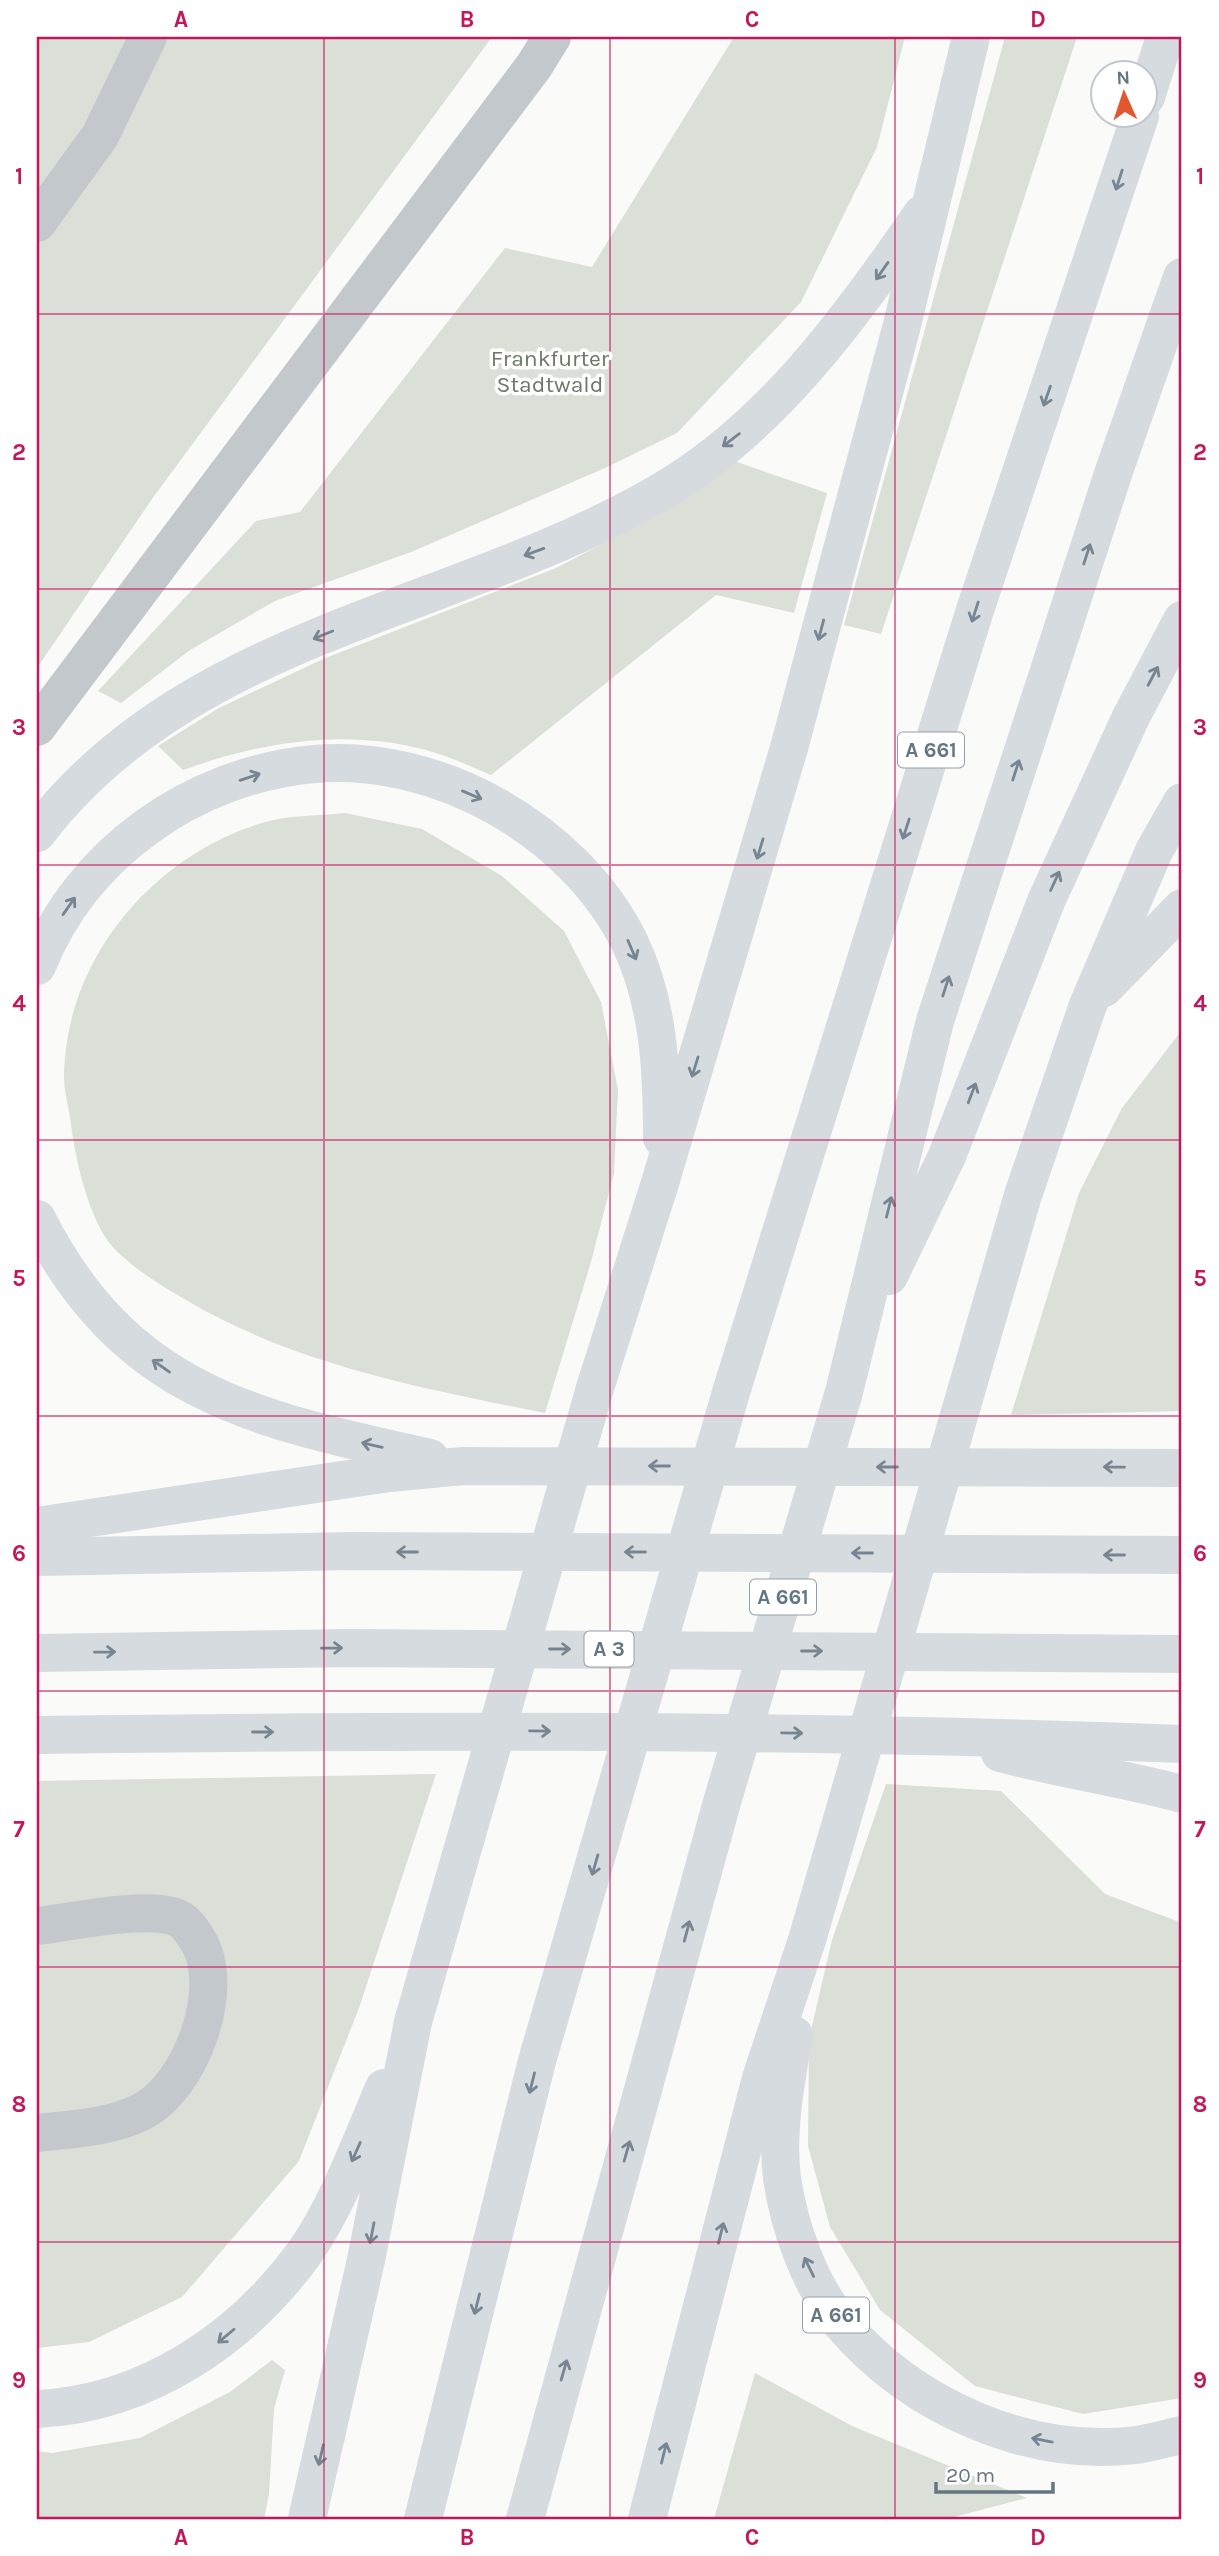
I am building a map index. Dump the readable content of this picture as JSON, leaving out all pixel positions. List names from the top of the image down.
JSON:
{
  "streets": {
    "highway": ["A 661", "A 3"]
  },
  "parks": ["Frankfurter Stadtwald"],
  "scale_bar": "20 m",
  "north": "top",
  "grid": {
    "columns": [
      "A",
      "B",
      "C",
      "D"
    ],
    "rows": [
      "1",
      "2",
      "3",
      "4",
      "5",
      "6",
      "7",
      "8",
      "9"
    ]
  }
}
